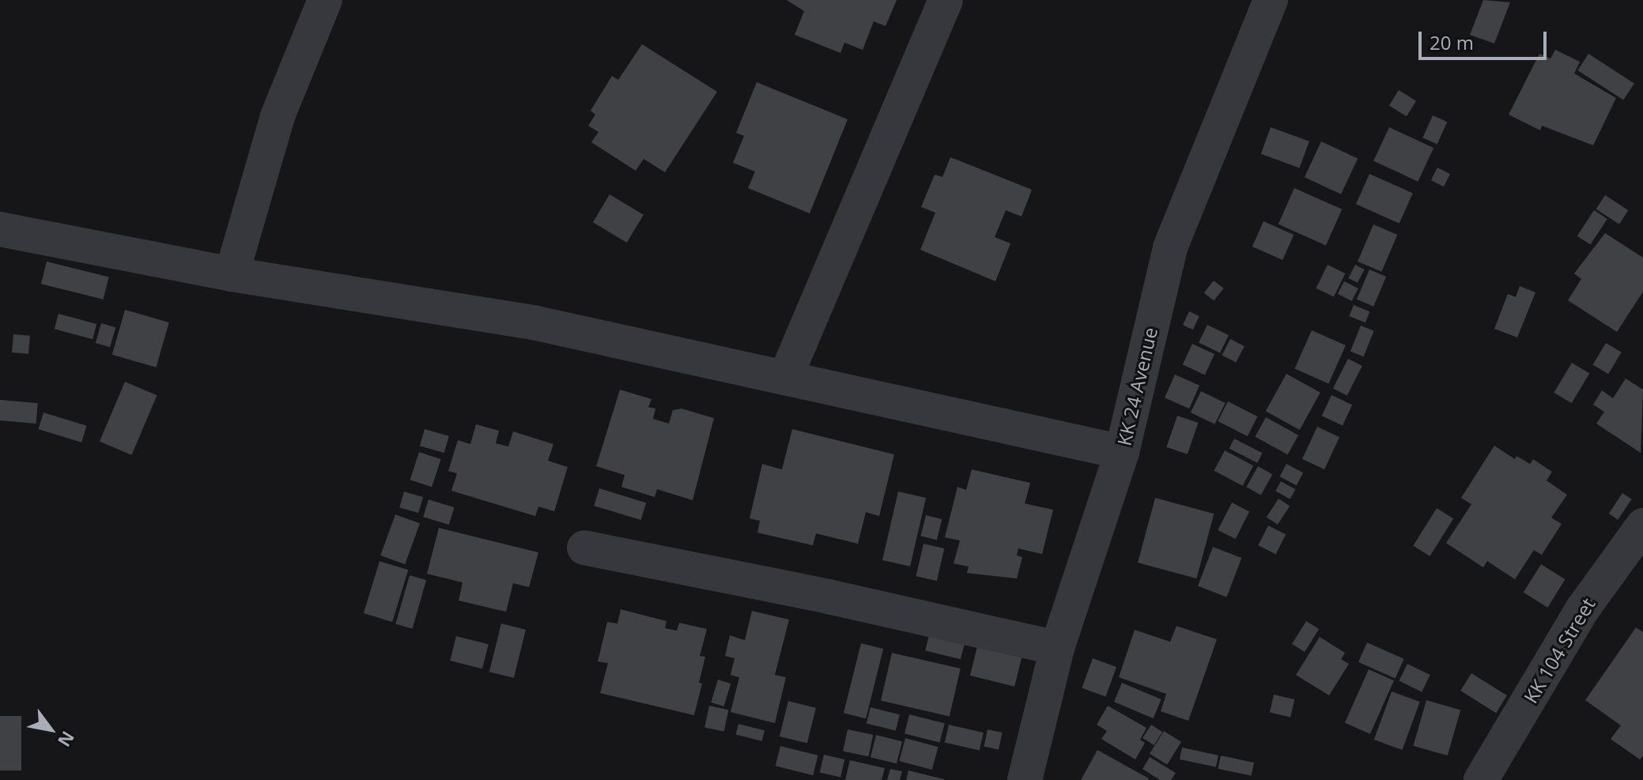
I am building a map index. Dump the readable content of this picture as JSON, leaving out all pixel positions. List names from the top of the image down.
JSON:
{
  "streets": {
    "street": ["KK 24 Avenue", "KK 104 Street"]
  },
  "scale_bar": "20 m",
  "north": "bottom right"
}
